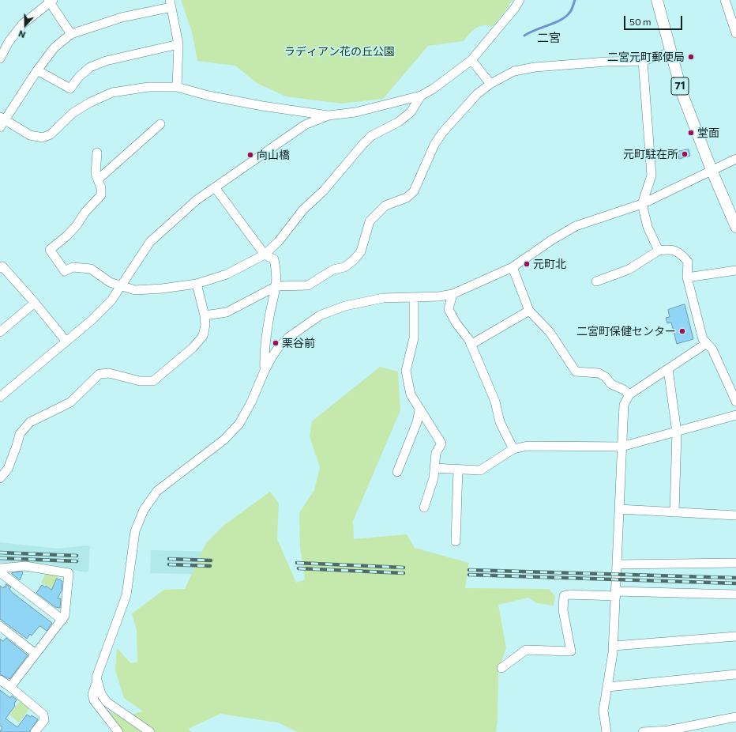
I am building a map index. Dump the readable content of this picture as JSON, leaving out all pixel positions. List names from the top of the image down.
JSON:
{
  "streets": {
    "main road": ["71"]
  },
  "districts": ["二宮"],
  "parks": ["ラディアン花の丘公園"],
  "places": [
    "二宮元町郵便局",
    "堂面",
    "元町駐在所",
    "向山橋",
    "元町北",
    "二宮町保健センター",
    "栗谷前"
  ],
  "scale_bar": "50 m",
  "north": "bottom"
}
